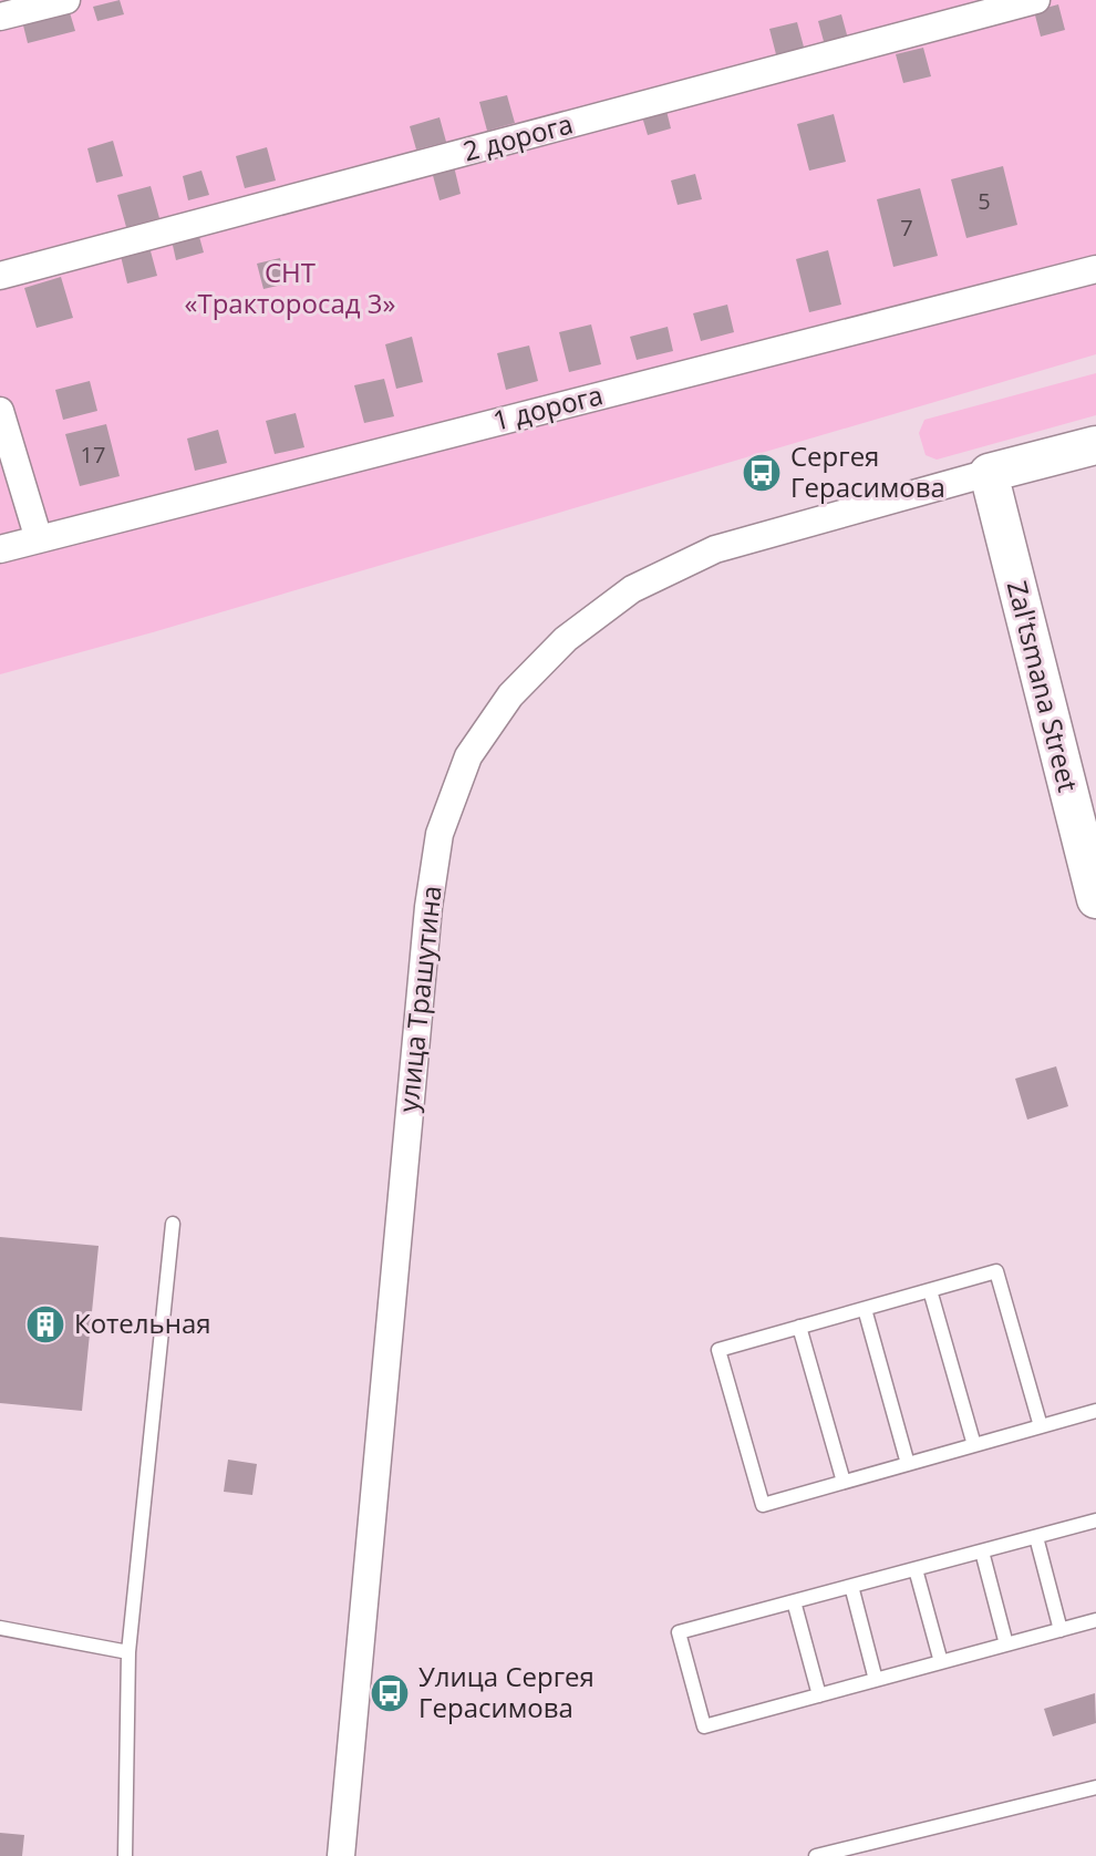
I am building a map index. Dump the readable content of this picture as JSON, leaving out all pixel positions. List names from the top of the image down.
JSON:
{
  "streets": {
    "street": [
      "2 дорога",
      "1 дорога",
      "Zal'tsmana Street",
      "улица Трашутина"
    ]
  },
  "crossings": [
    ["Zal'tsmana Street", "улица Трашутина"]
  ],
  "parks": ["СНТ «Тракторосад 3»"],
  "places": {
    "bus stop": ["Сергея Герасимова", "Улица Сергея Герасимова"],
    "building": ["Котельная"]
  },
  "house_numbers": ["5", "7", "17"]
}
